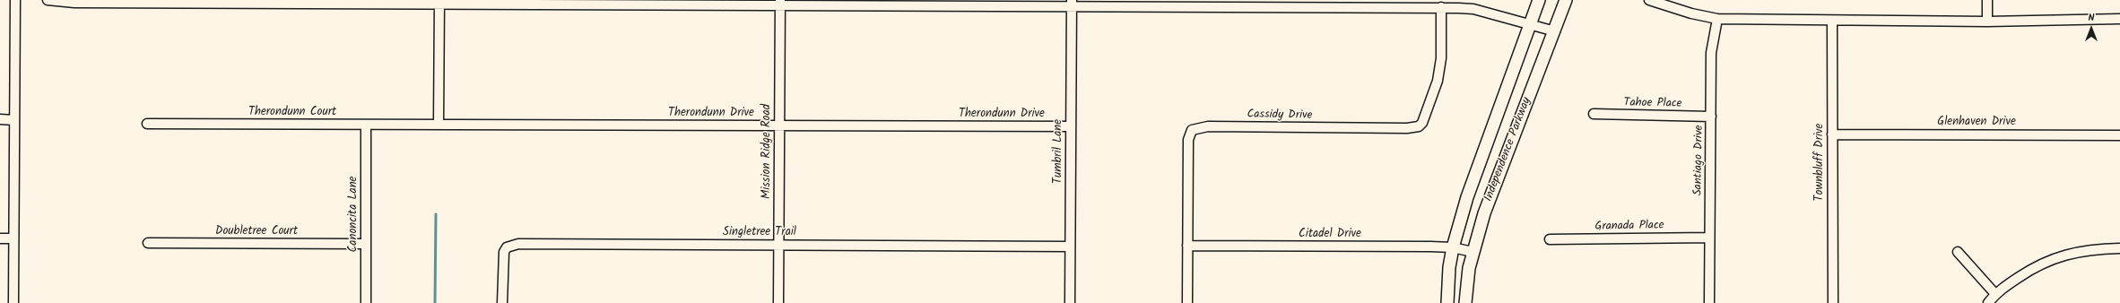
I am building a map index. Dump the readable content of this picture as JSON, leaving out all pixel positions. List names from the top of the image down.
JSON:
{
  "streets": {
    "main road": ["Independence Parkway"],
    "street": [
      "Tahoe Place",
      "Therondunn Court",
      "Therondunn Drive",
      "Cassidy Drive",
      "Glenhaven Drive",
      "Mission Ridge Road",
      "Tumbril Lane",
      "Santiago Drive",
      "Townbluff Drive",
      "Canoncita Lane",
      "Granada Place",
      "Doubletree Court",
      "Singletree Trail",
      "Citadel Drive"
    ]
  },
  "crossings": [
    ["Tahoe Place", "Santiago Drive"],
    ["Therondunn Court", "Therondunn Drive"],
    ["Therondunn Court", "Canoncita Lane"],
    ["Therondunn Drive", "Mission Ridge Road"],
    ["Therondunn Drive", "Tumbril Lane"],
    ["Cassidy Drive", "Citadel Drive"],
    ["Glenhaven Drive", "Townbluff Drive"],
    ["Independence Parkway", "Citadel Drive"],
    ["Mission Ridge Road", "Singletree Trail"],
    ["Tumbril Lane", "Singletree Trail"],
    ["Santiago Drive", "Granada Place"],
    ["Canoncita Lane", "Doubletree Court"]
  ],
  "north": "top"
}
